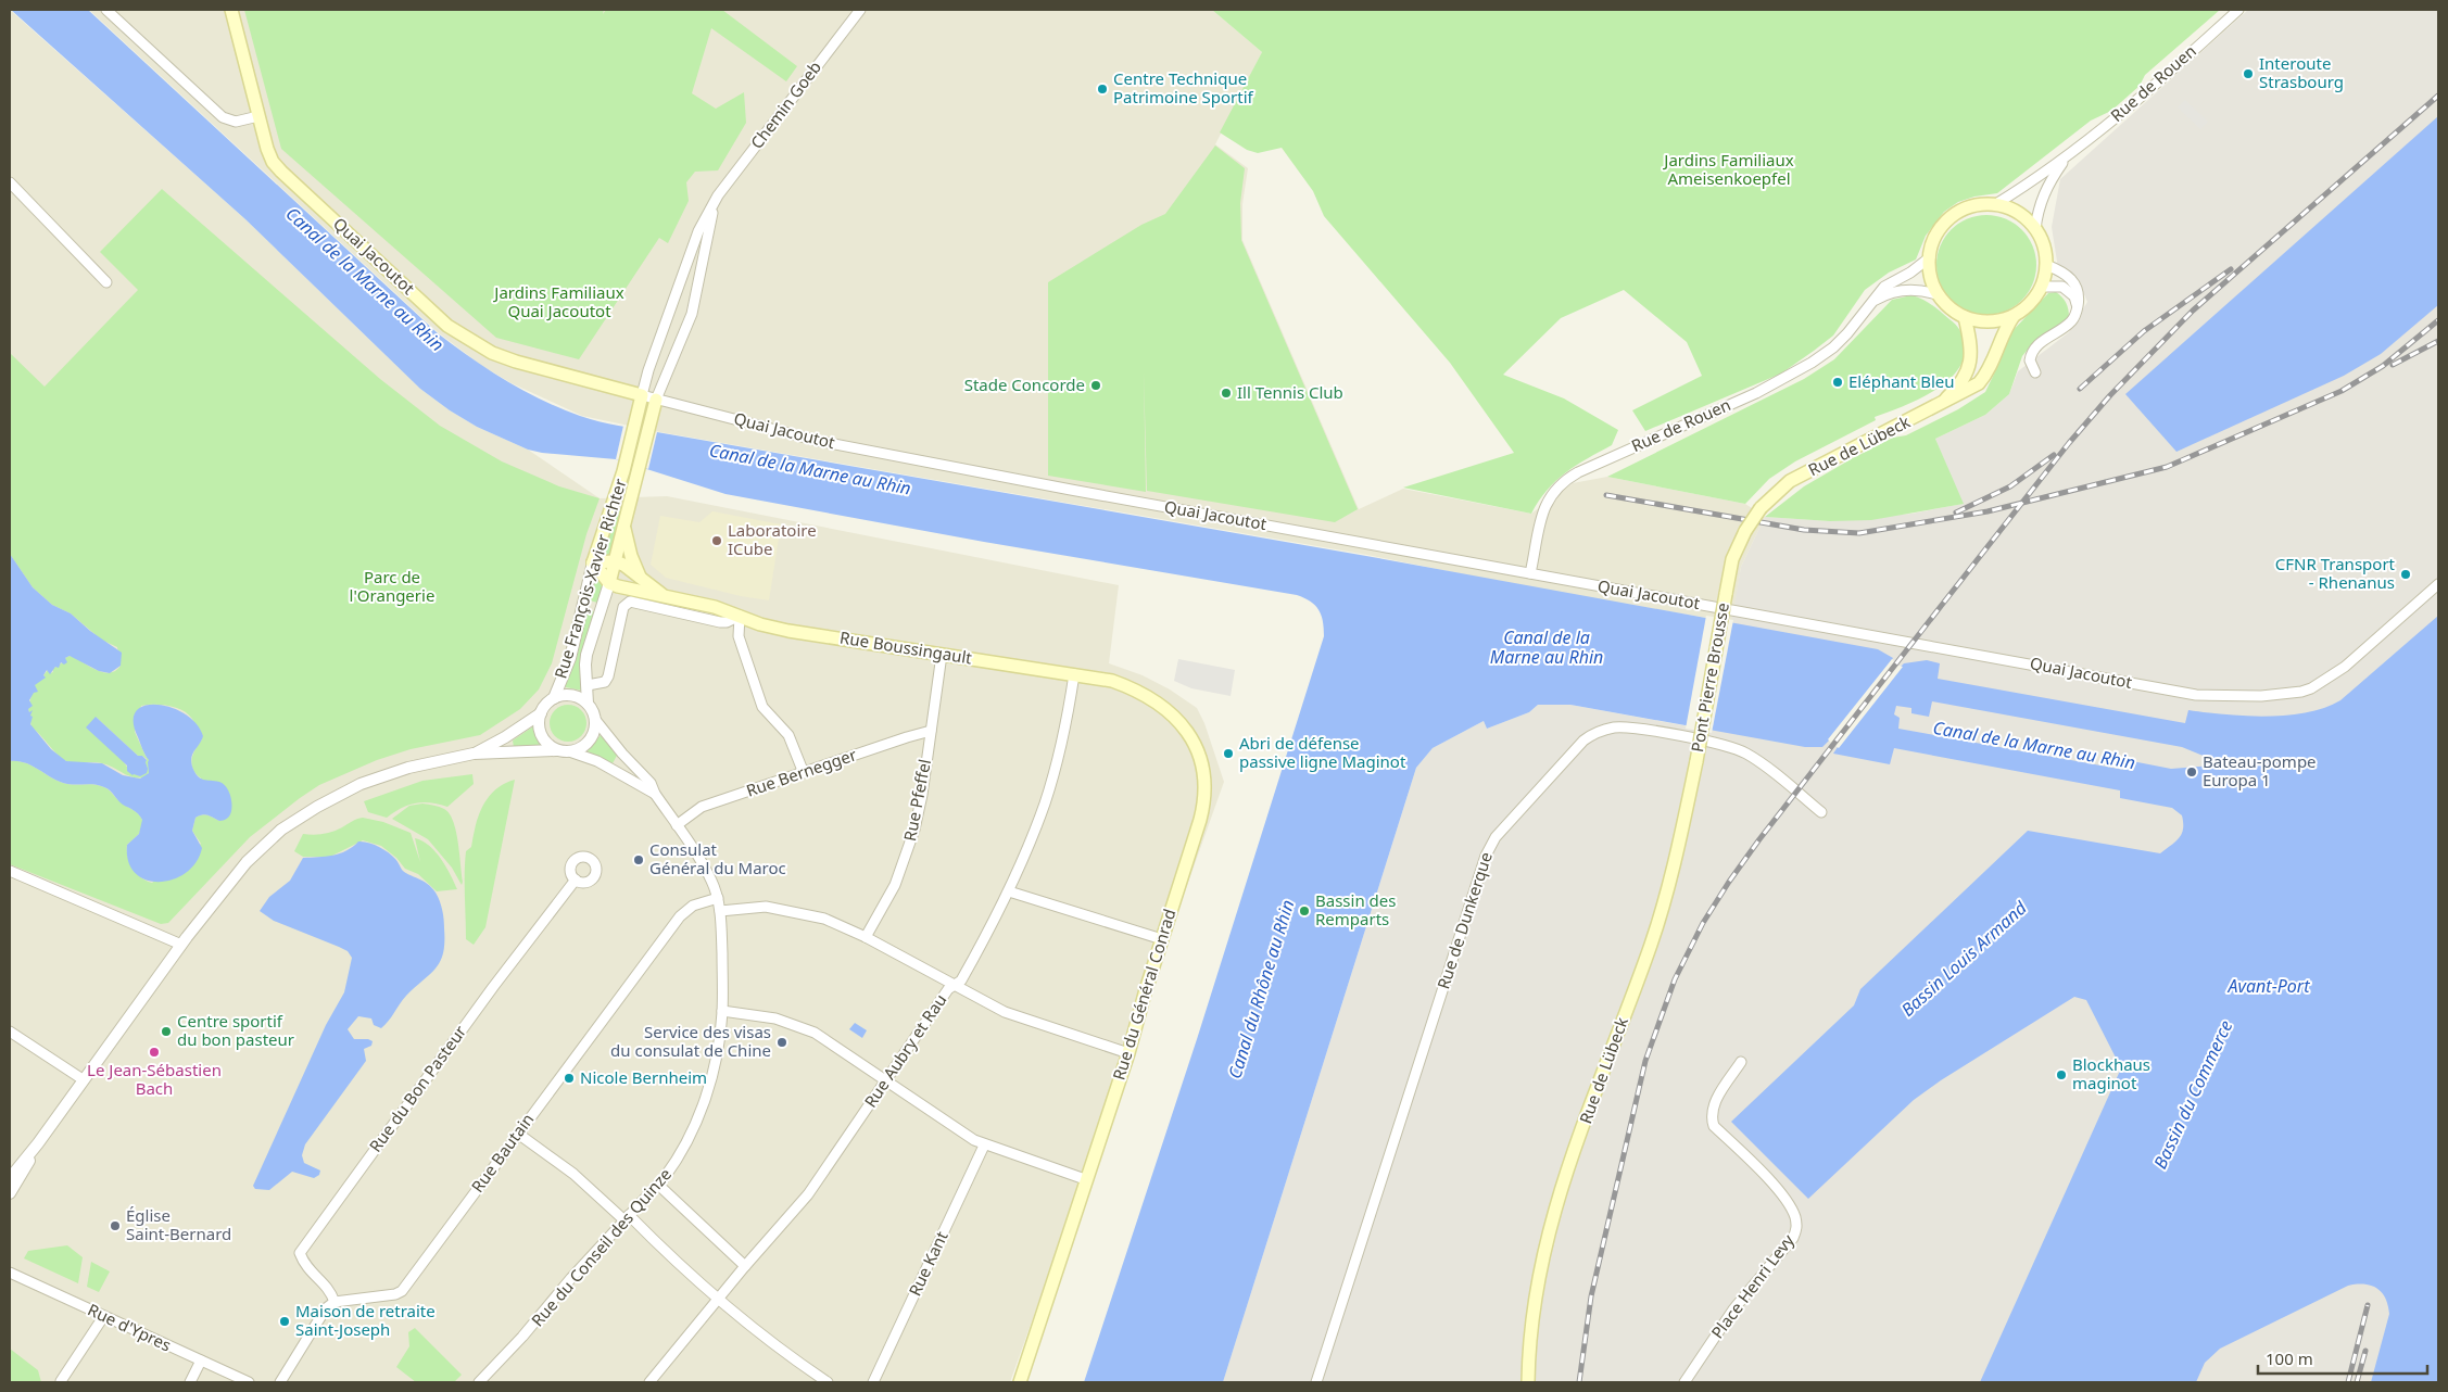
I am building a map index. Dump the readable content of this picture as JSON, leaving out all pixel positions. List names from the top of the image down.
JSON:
{
  "streets": {
    "main road": [
      "Quai Jacoutot",
      "Rue de Lübeck",
      "Rue François-Xavier Richter",
      "Rue Boussingault",
      "Pont Pierre Brousse",
      "Rue du Général Conrad"
    ],
    "street": [
      "Rue de Rouen",
      "Chemin Goeb",
      "Rue Bernegger",
      "Rue Pfeffel",
      "Rue de Dunkerque",
      "Rue Aubry et Rau",
      "Rue du Bon Pasteur",
      "Rue Bautain",
      "Rue du Conseil des Quinze",
      "Rue Kant",
      "Place Henri Levy",
      "Rue d'Ypres"
    ]
  },
  "crossings": [
    ["Rue de Rouen", "Quai Jacoutot"],
    ["Rue de Rouen", "Rue de Lübeck"],
    ["Chemin Goeb", "Quai Jacoutot"],
    ["Chemin Goeb", "Rue François-Xavier Richter"],
    ["Quai Jacoutot", "Rue François-Xavier Richter"],
    ["Rue de Lübeck", "Pont Pierre Brousse"],
    ["Rue François-Xavier Richter", "Rue Boussingault"],
    ["Rue François-Xavier Richter", "Rue du Conseil des Quinze"],
    ["Rue Boussingault", "Rue Pfeffel"],
    ["Rue Boussingault", "Rue du Général Conrad"],
    ["Rue Boussingault", "Rue Aubry et Rau"],
    ["Rue Bernegger", "Rue Pfeffel"],
    ["Rue Bernegger", "Rue du Conseil des Quinze"],
    ["Rue du Général Conrad", "Rue Aubry et Rau"],
    ["Rue du Bon Pasteur", "Rue Bautain"],
    ["Rue Bautain", "Rue du Conseil des Quinze"]
  ],
  "water": [
    "Canal de la Marne au Rhin",
    "Bassin Louis Armand",
    "Avant-Port",
    "Canal du Rhône au Rhin",
    "Bassin du Commerce"
  ],
  "parks": ["Jardins Familiaux Ameisenkoepfel", "Jardins Familiaux Quai Jacoutot", "Parc de l'Orangerie"],
  "places": [
    "Interoute Strasbourg",
    "Centre Technique Patrimoine Sportif",
    "Eléphant Bleu",
    "Stade Concorde",
    "Ill Tennis Club",
    "Laboratoire ICube",
    "CFNR Transport - Rhenanus",
    "Abri de défense passive ligne Maginot",
    "Bateau-pompe Europa 1",
    "Consulat Général du Maroc",
    "Bassin des Remparts",
    "Centre sportif du bon pasteur",
    "Service des visas du consulat de Chine",
    "Le Jean-Sébastien Bach",
    "Blockhaus maginot",
    "Nicole Bernheim",
    "Église Saint-Bernard",
    "Maison de retraite Saint-Joseph"
  ],
  "scale_bar": "100 m"
}
